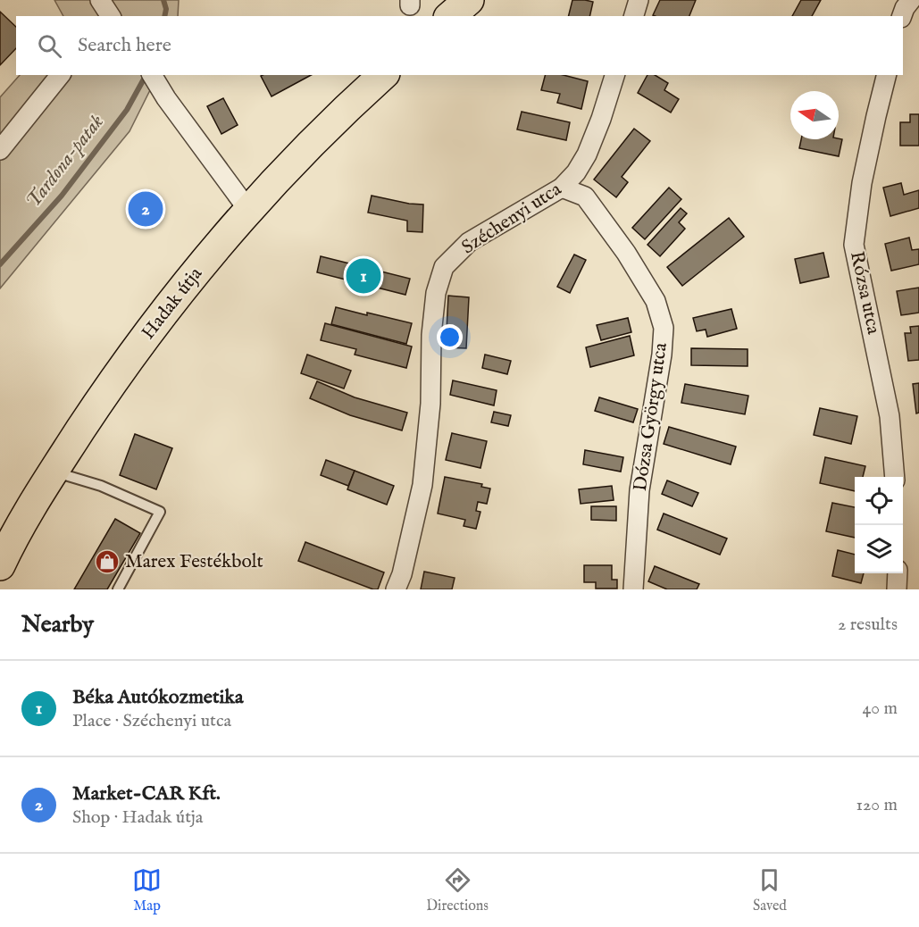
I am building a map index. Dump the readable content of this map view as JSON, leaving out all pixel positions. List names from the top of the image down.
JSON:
{
  "streets": {
    "main road": ["Hadak útja"],
    "street": ["Széchenyi utca", "Rózsa utca", "Dózsa György utca"]
  },
  "crossings": [
    ["Széchenyi utca", "Dózsa György utca"]
  ],
  "water": ["Tardona-patak"],
  "places": {
    "shop": ["Marex Festékbolt"]
  },
  "north": "left",
  "page": {
    "search": "Search here",
    "pins": ["2", "1"],
    "heading": ["Nearby", "2 results"],
    "list": [
      {
        "mark": "1",
        "name": "Béka Autókozmetika",
        "note": "Place · Széchenyi utca",
        "value": "40 m"
      },
      {
        "mark": "2",
        "name": "Market-CAR Kft.",
        "note": "Shop · Hadak útja",
        "value": "120 m"
      }
    ],
    "nav": ["Map", "Directions", "Saved"]
  }
}
